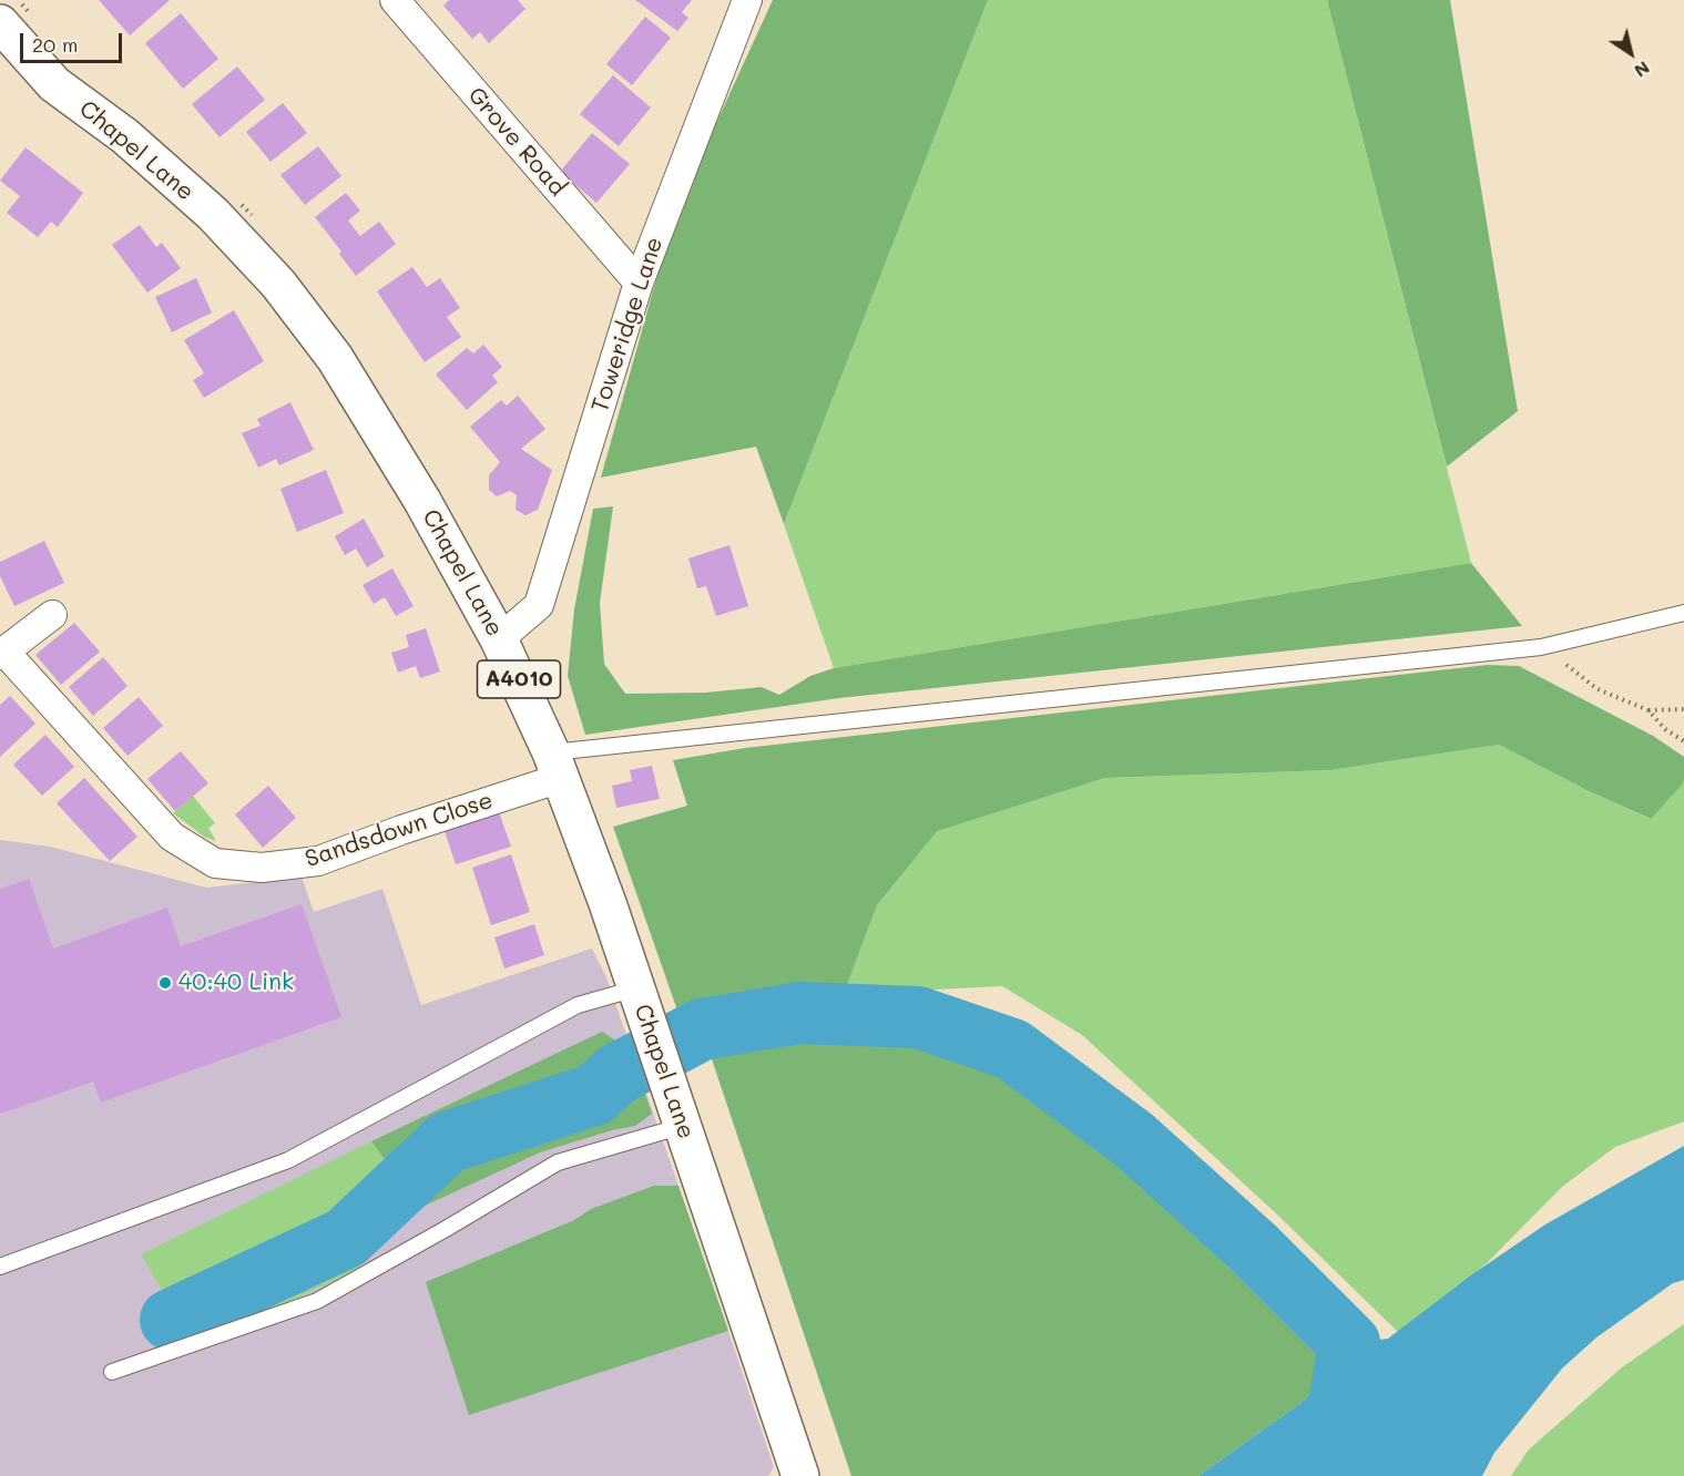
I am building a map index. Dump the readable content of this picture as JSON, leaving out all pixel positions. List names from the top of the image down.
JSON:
{
  "streets": {
    "highway": ["Chapel Lane", "A4010"],
    "street": ["Grove Road", "Toweridge Lane", "Sandsdown Close"]
  },
  "crossings": [
    ["Grove Road", "Toweridge Lane"],
    ["Chapel Lane", "Toweridge Lane"],
    ["Chapel Lane", "Sandsdown Close"]
  ],
  "places": ["40:40 Link"],
  "scale_bar": "20 m",
  "north": "bottom right"
}
